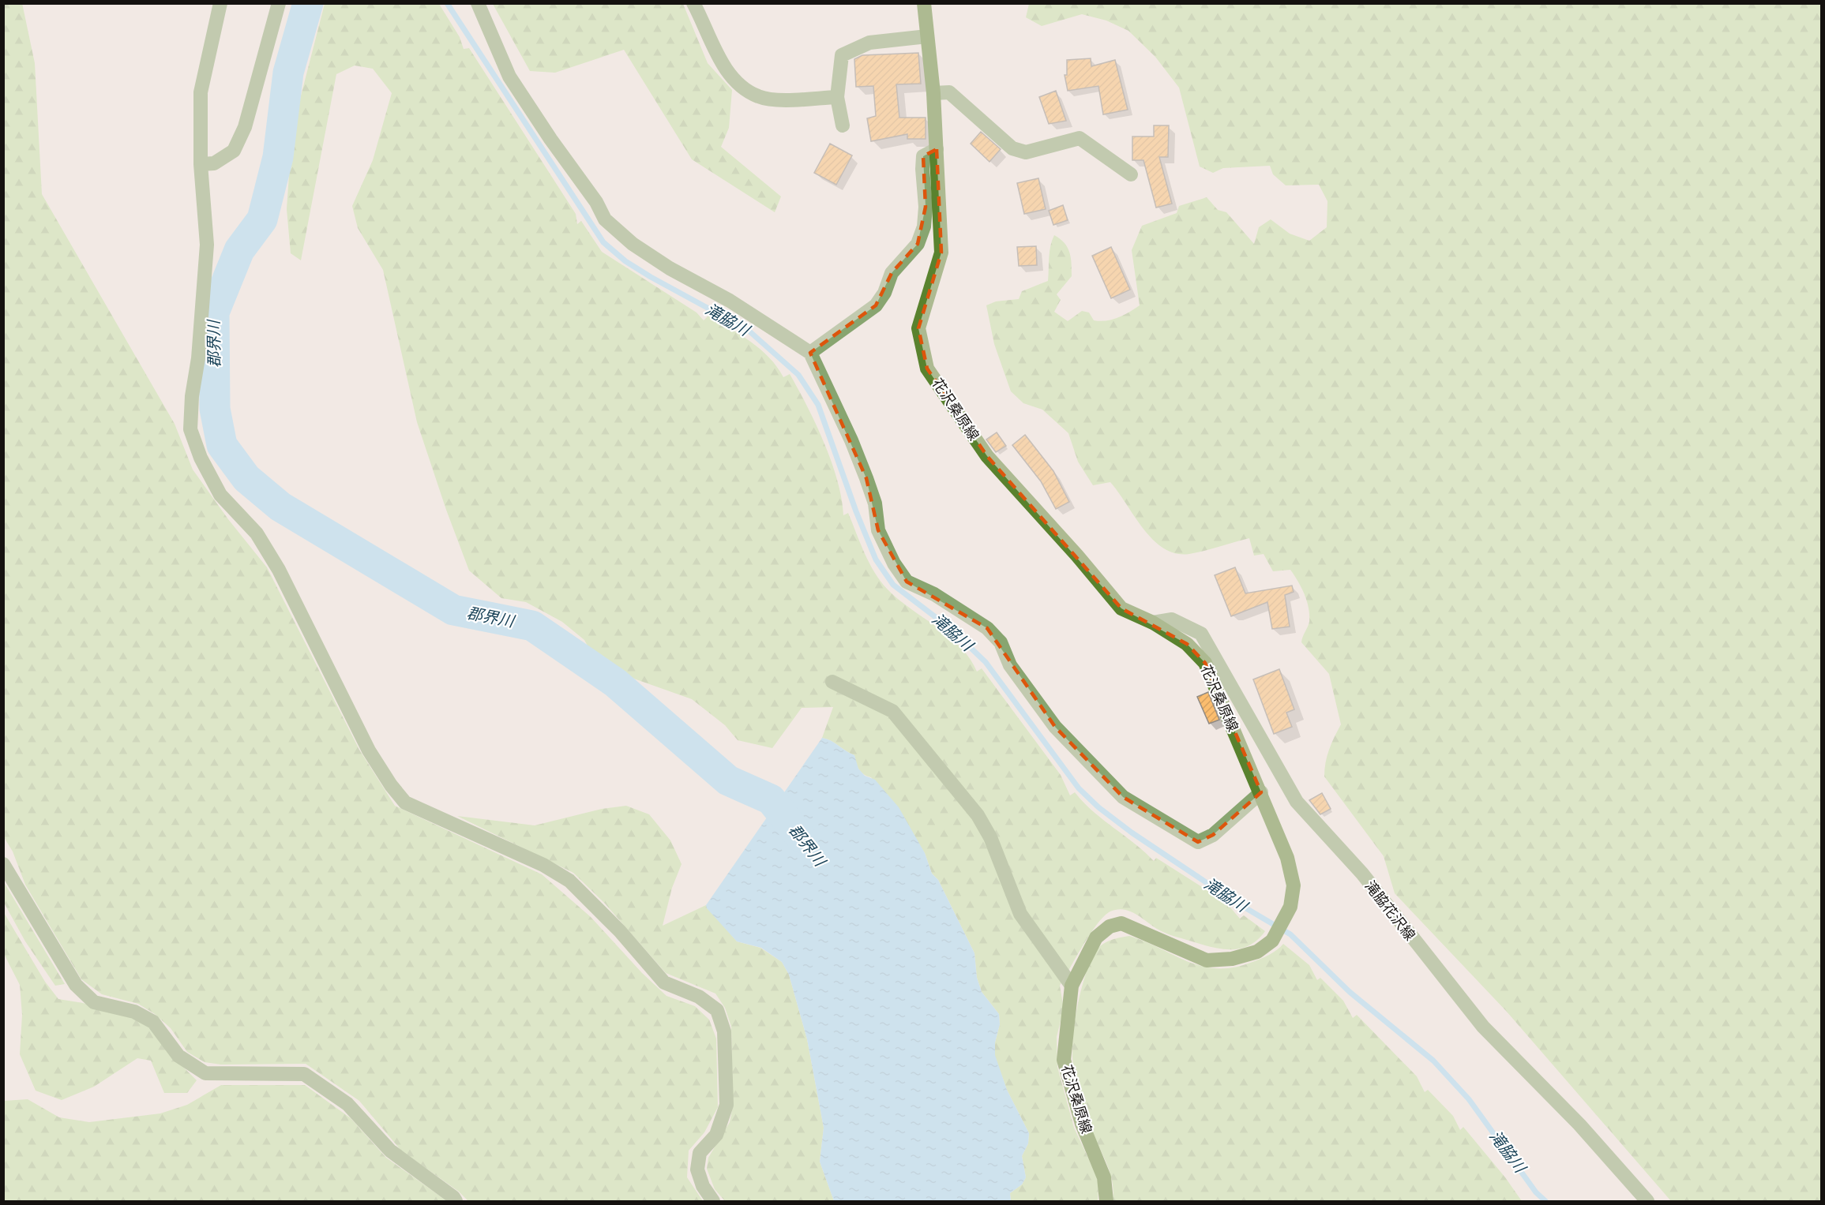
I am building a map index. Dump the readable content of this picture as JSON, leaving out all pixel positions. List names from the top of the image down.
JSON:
{
  "streets": {
    "main road": ["花沢桑原線"],
    "street": ["滝脇花沢線"]
  },
  "crossings": [
    ["花沢桑原線", "滝脇花沢線"]
  ],
  "water": ["滝脇川", "郡界川"]
}
